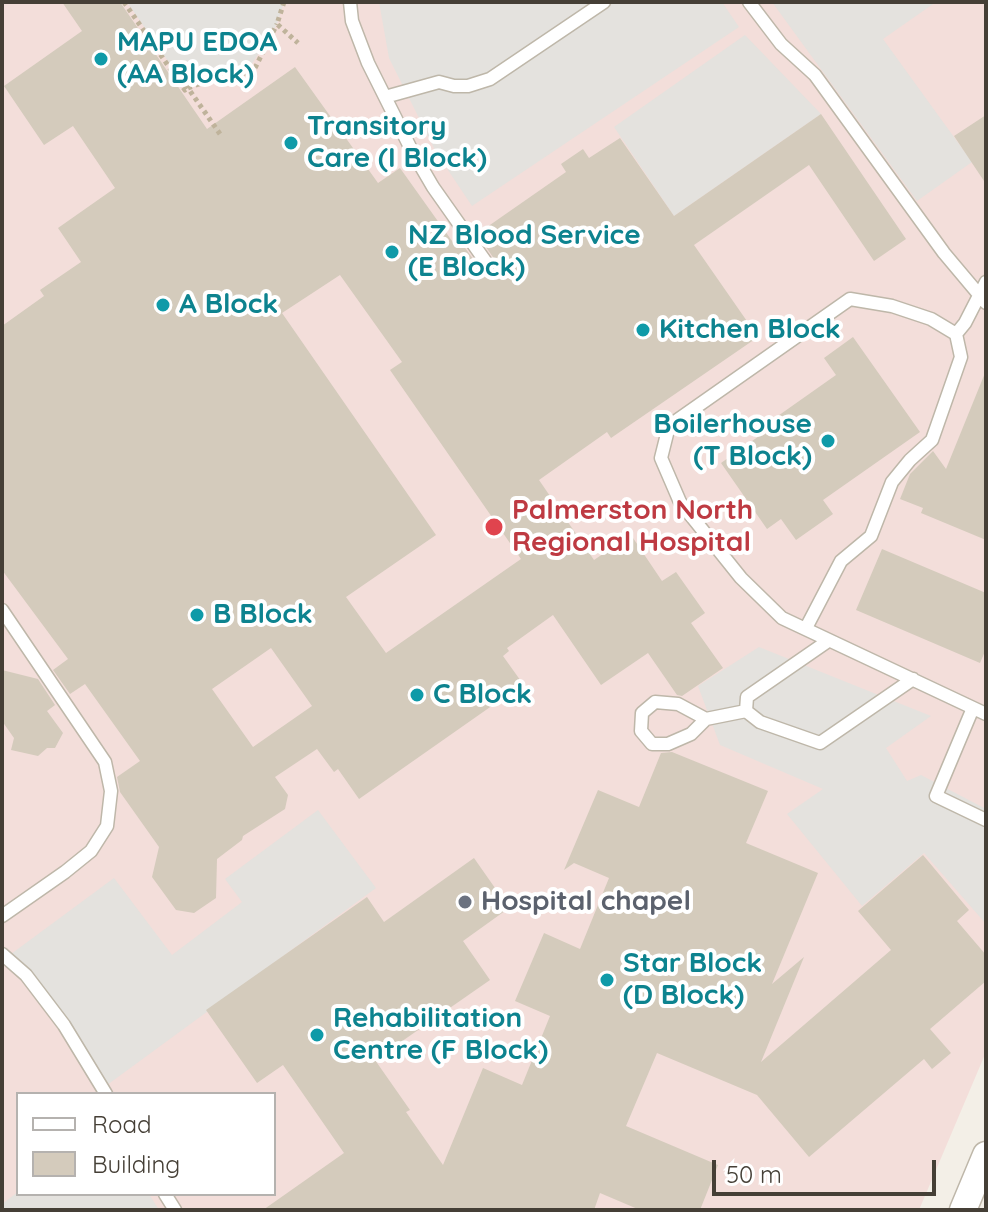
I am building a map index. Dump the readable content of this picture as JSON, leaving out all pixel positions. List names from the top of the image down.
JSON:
{
  "places": [
    "MAPU EDOA (AA Block)",
    "Transitory Care (I Block)",
    "NZ Blood Service (E Block)",
    "A Block",
    "Kitchen Block",
    "Boilerhouse (T Block)",
    "Palmerston North Regional Hospital",
    "B Block",
    "C Block",
    "Hospital chapel",
    "Star Block (D Block)",
    "Rehabilitation Centre (F Block)"
  ],
  "legend": ["Road", "Building"],
  "scale_bar": "50 m"
}
